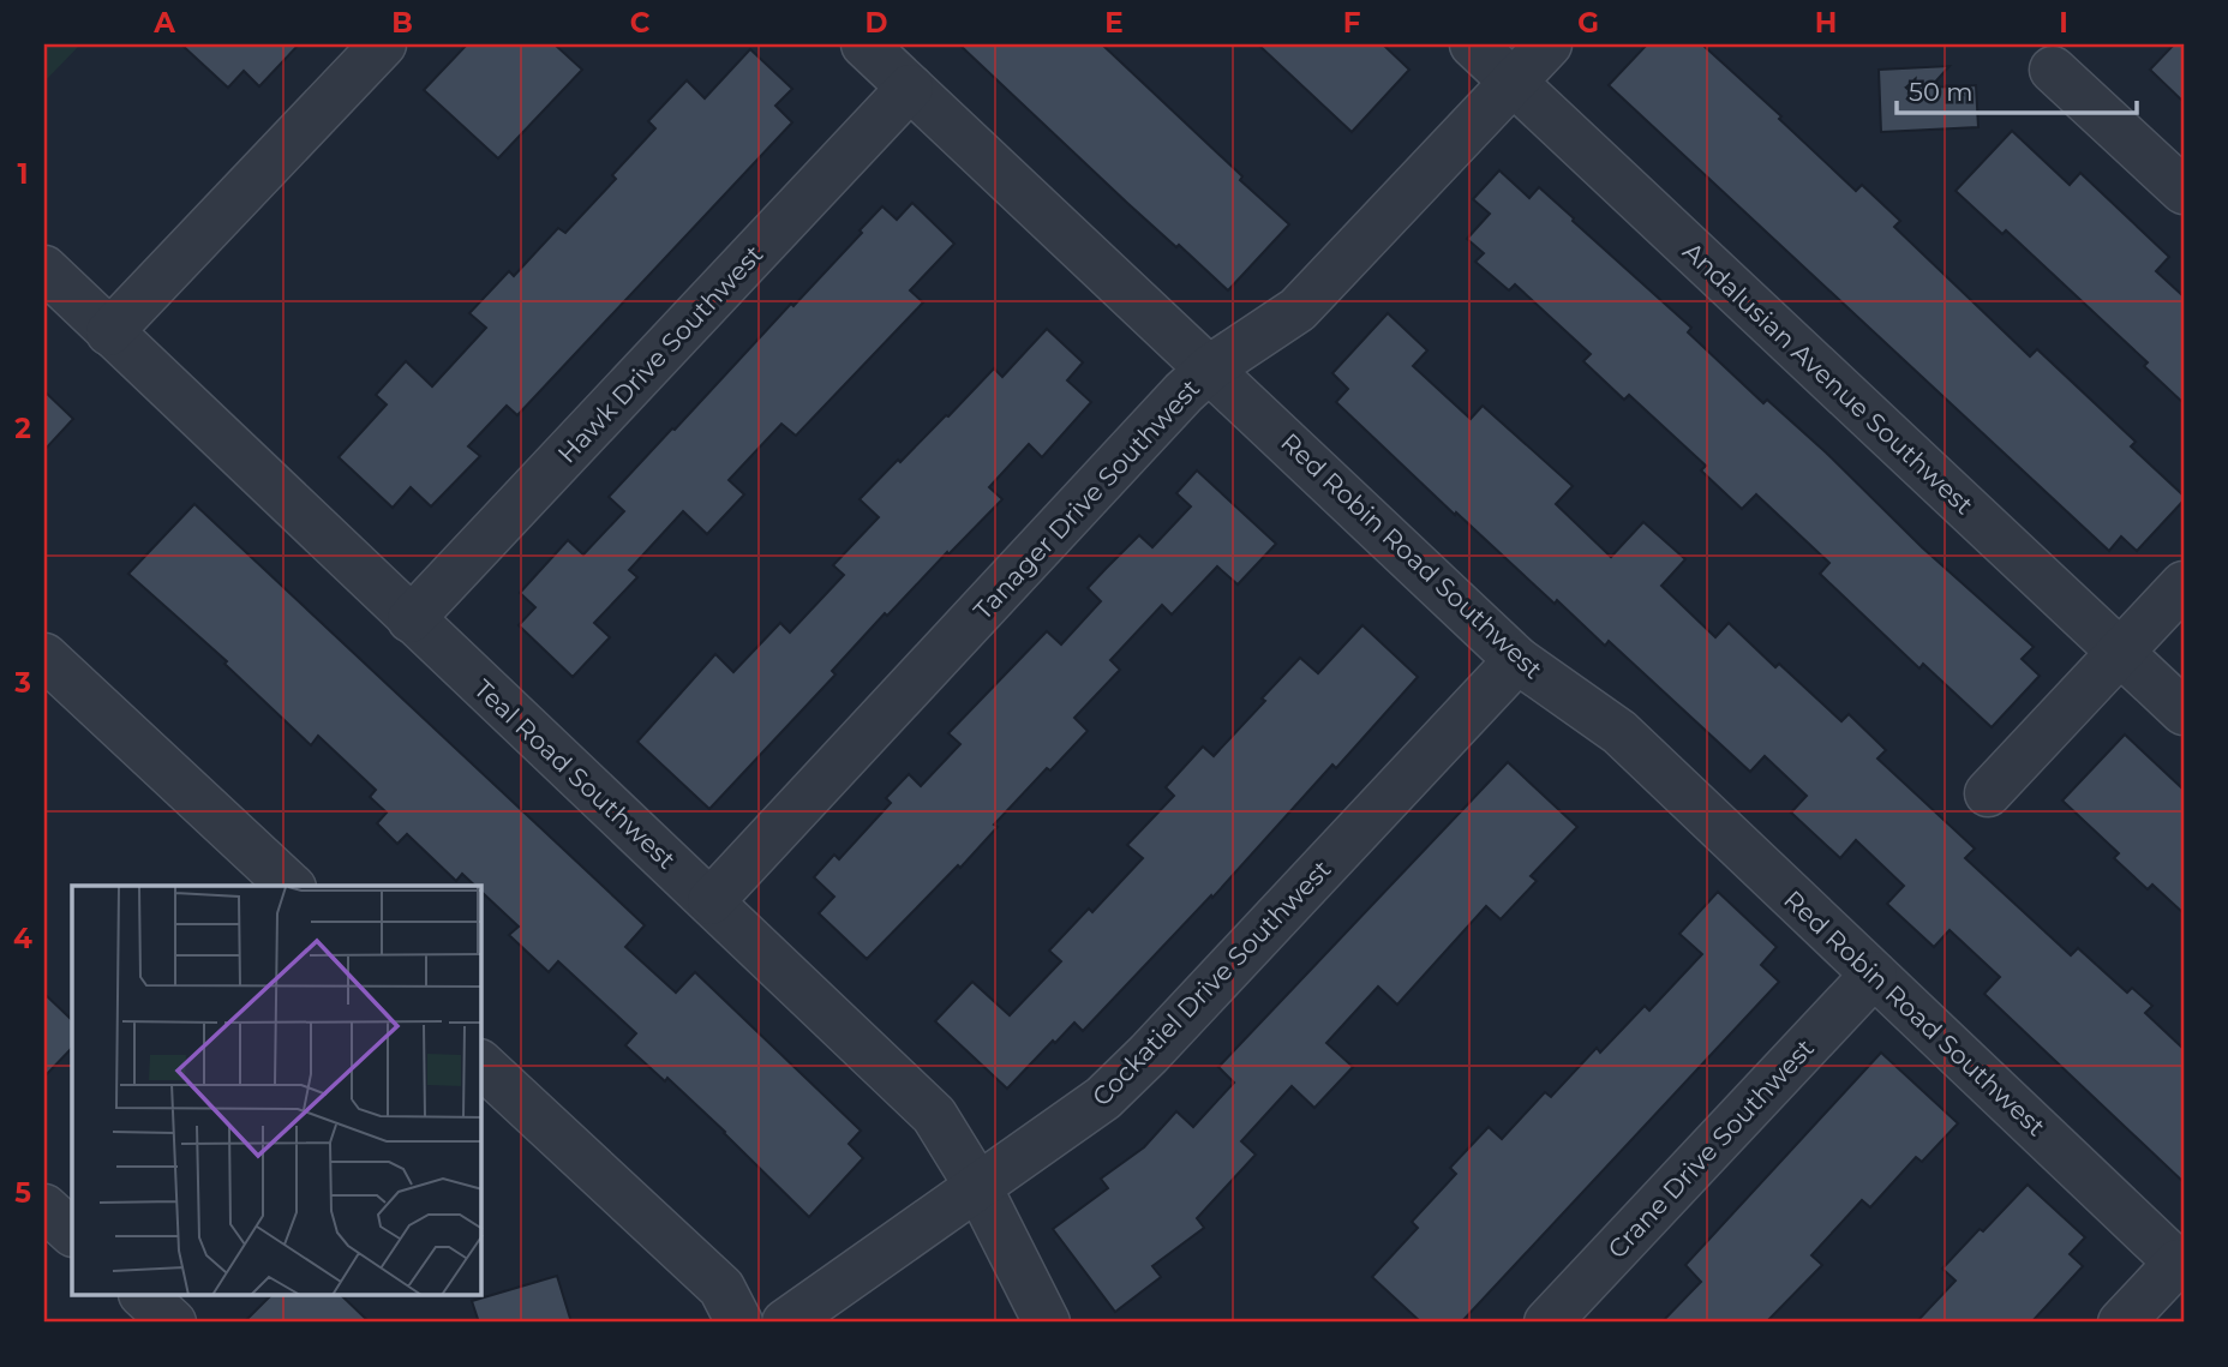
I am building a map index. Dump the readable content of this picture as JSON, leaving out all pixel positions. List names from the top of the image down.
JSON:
{
  "streets": {
    "street": [
      "Hawk Drive Southwest",
      "Andalusian Avenue Southwest",
      "Tanager Drive Southwest",
      "Red Robin Road Southwest",
      "Teal Road Southwest",
      "Cockatiel Drive Southwest",
      "Crane Drive Southwest"
    ]
  },
  "crossings": [
    ["Hawk Drive Southwest", "Red Robin Road Southwest"],
    ["Hawk Drive Southwest", "Teal Road Southwest"],
    ["Andalusian Avenue Southwest", "Tanager Drive Southwest"],
    ["Tanager Drive Southwest", "Red Robin Road Southwest"],
    ["Tanager Drive Southwest", "Teal Road Southwest"],
    ["Red Robin Road Southwest", "Cockatiel Drive Southwest"],
    ["Red Robin Road Southwest", "Crane Drive Southwest"],
    ["Teal Road Southwest", "Cockatiel Drive Southwest"]
  ],
  "scale_bar": "50 m",
  "grid": {
    "columns": [
      "A",
      "B",
      "C",
      "D",
      "E",
      "F",
      "G",
      "H",
      "I"
    ],
    "rows": [
      "1",
      "2",
      "3",
      "4",
      "5"
    ]
  }
}
